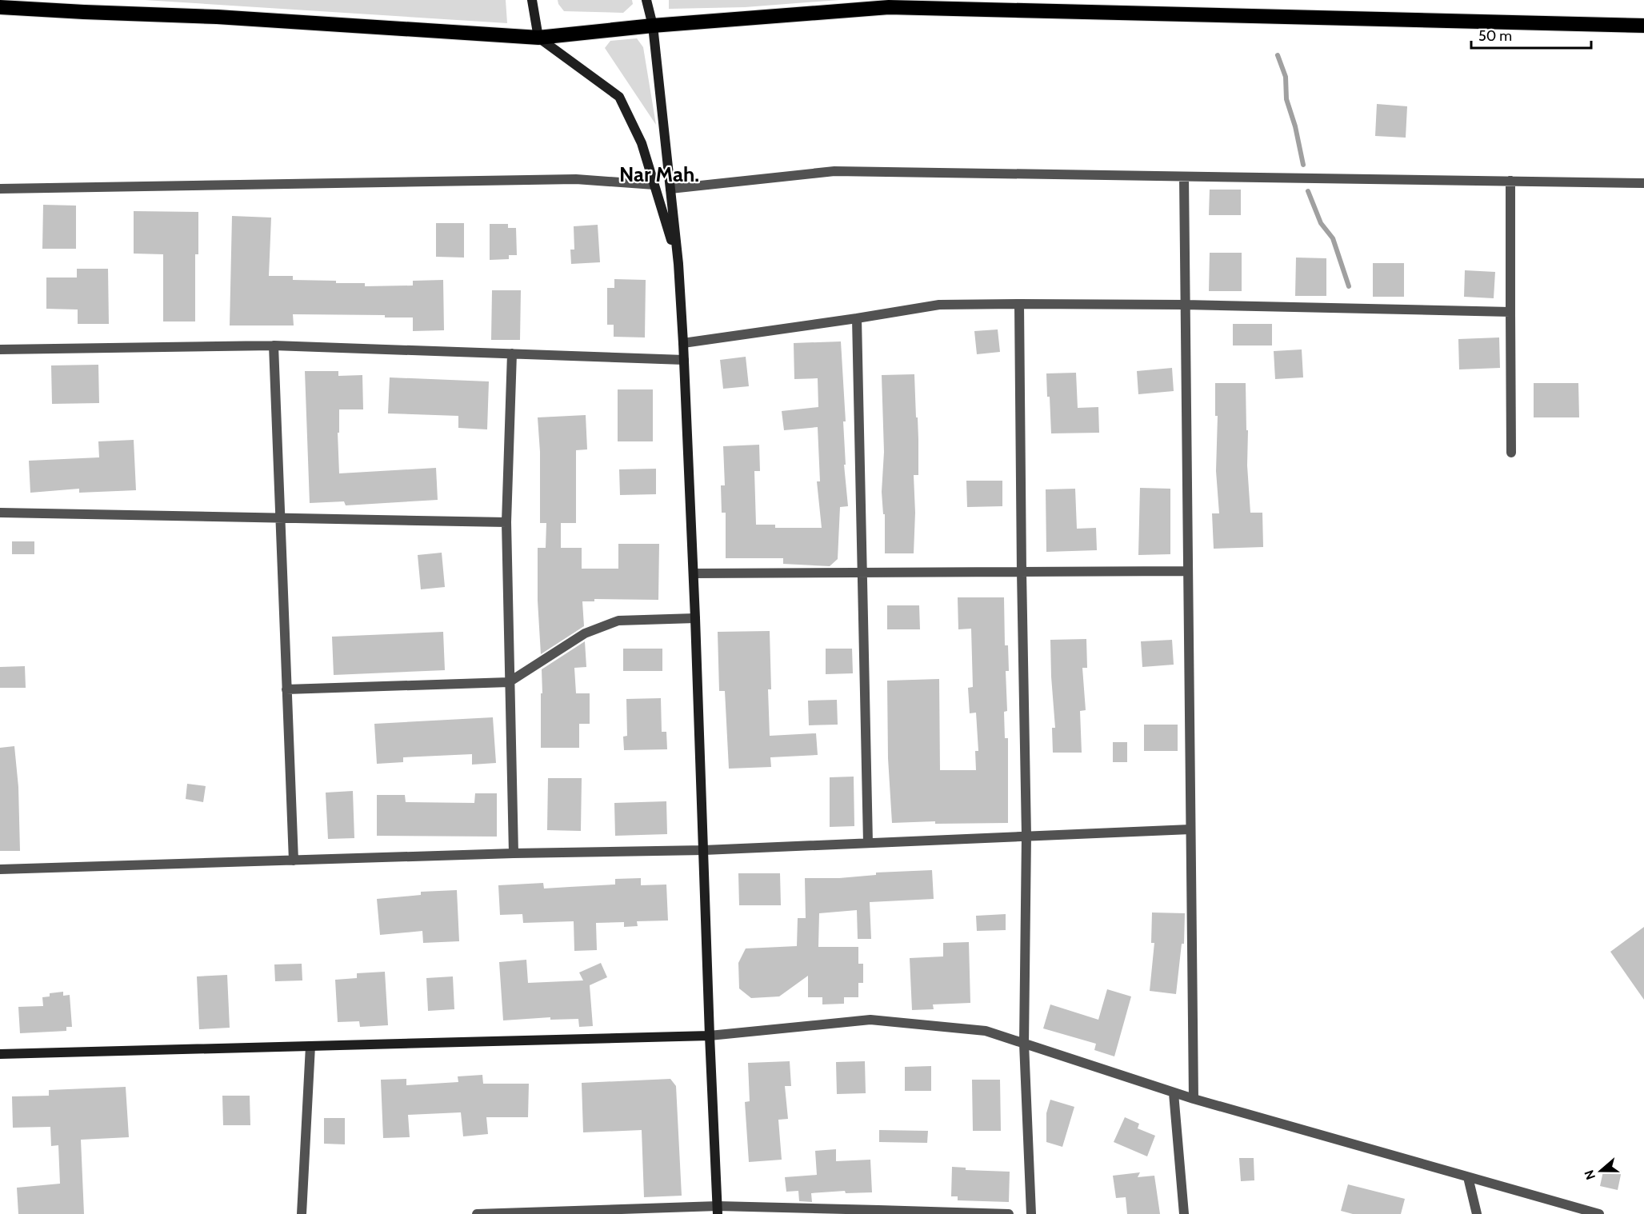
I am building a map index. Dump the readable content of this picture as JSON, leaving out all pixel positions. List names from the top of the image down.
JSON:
{
  "districts": ["Nar Mah."],
  "scale_bar": "50 m",
  "north": "left"
}
